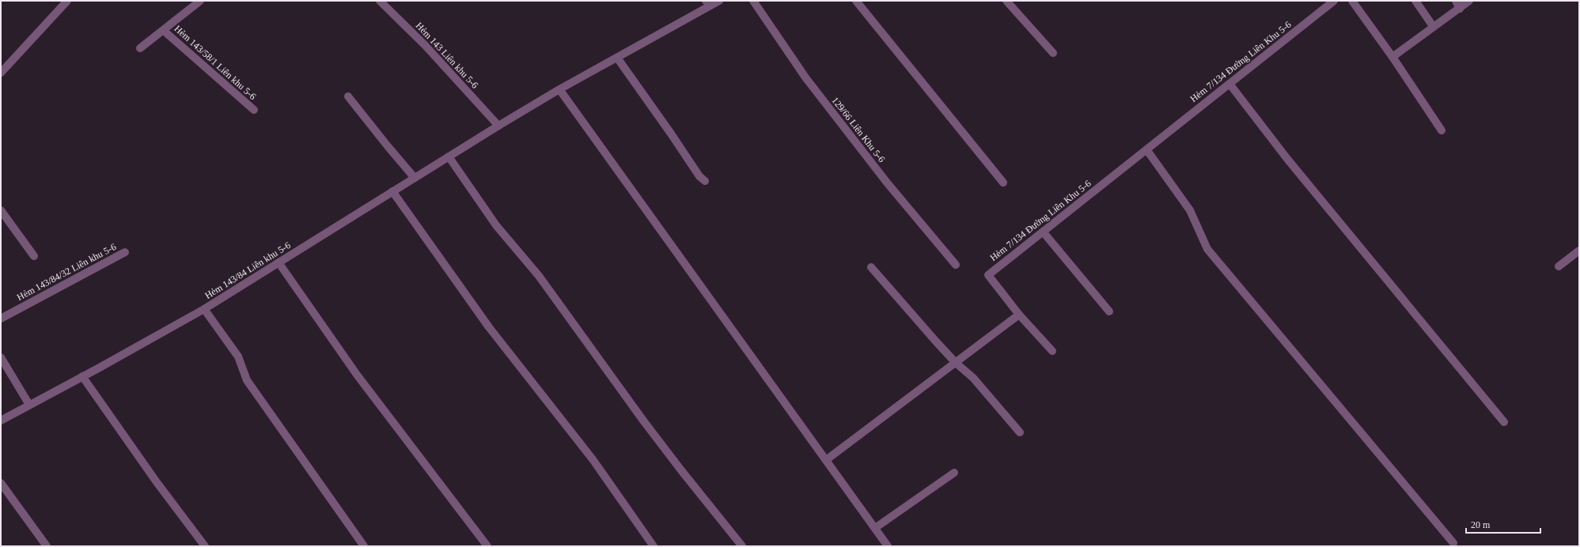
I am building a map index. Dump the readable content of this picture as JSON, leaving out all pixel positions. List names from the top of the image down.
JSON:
{
  "streets": {
    "street": [
      "Hẻm 143 Liên khu 5-6",
      "Hẻm 7/134 Đường Liên Khu 5-6",
      "Hẻm 143/58/1 Liên khu 5-6",
      "129/66 Liên Khu 5-6",
      "Hẻm 143/84 Liên khu 5-6",
      "Hẻm 143/84/32 Liên khu 5-6"
    ]
  },
  "crossings": [
    ["Hẻm 143 Liên khu 5-6", "Hẻm 143/84 Liên khu 5-6"]
  ],
  "scale_bar": "20 m"
}
